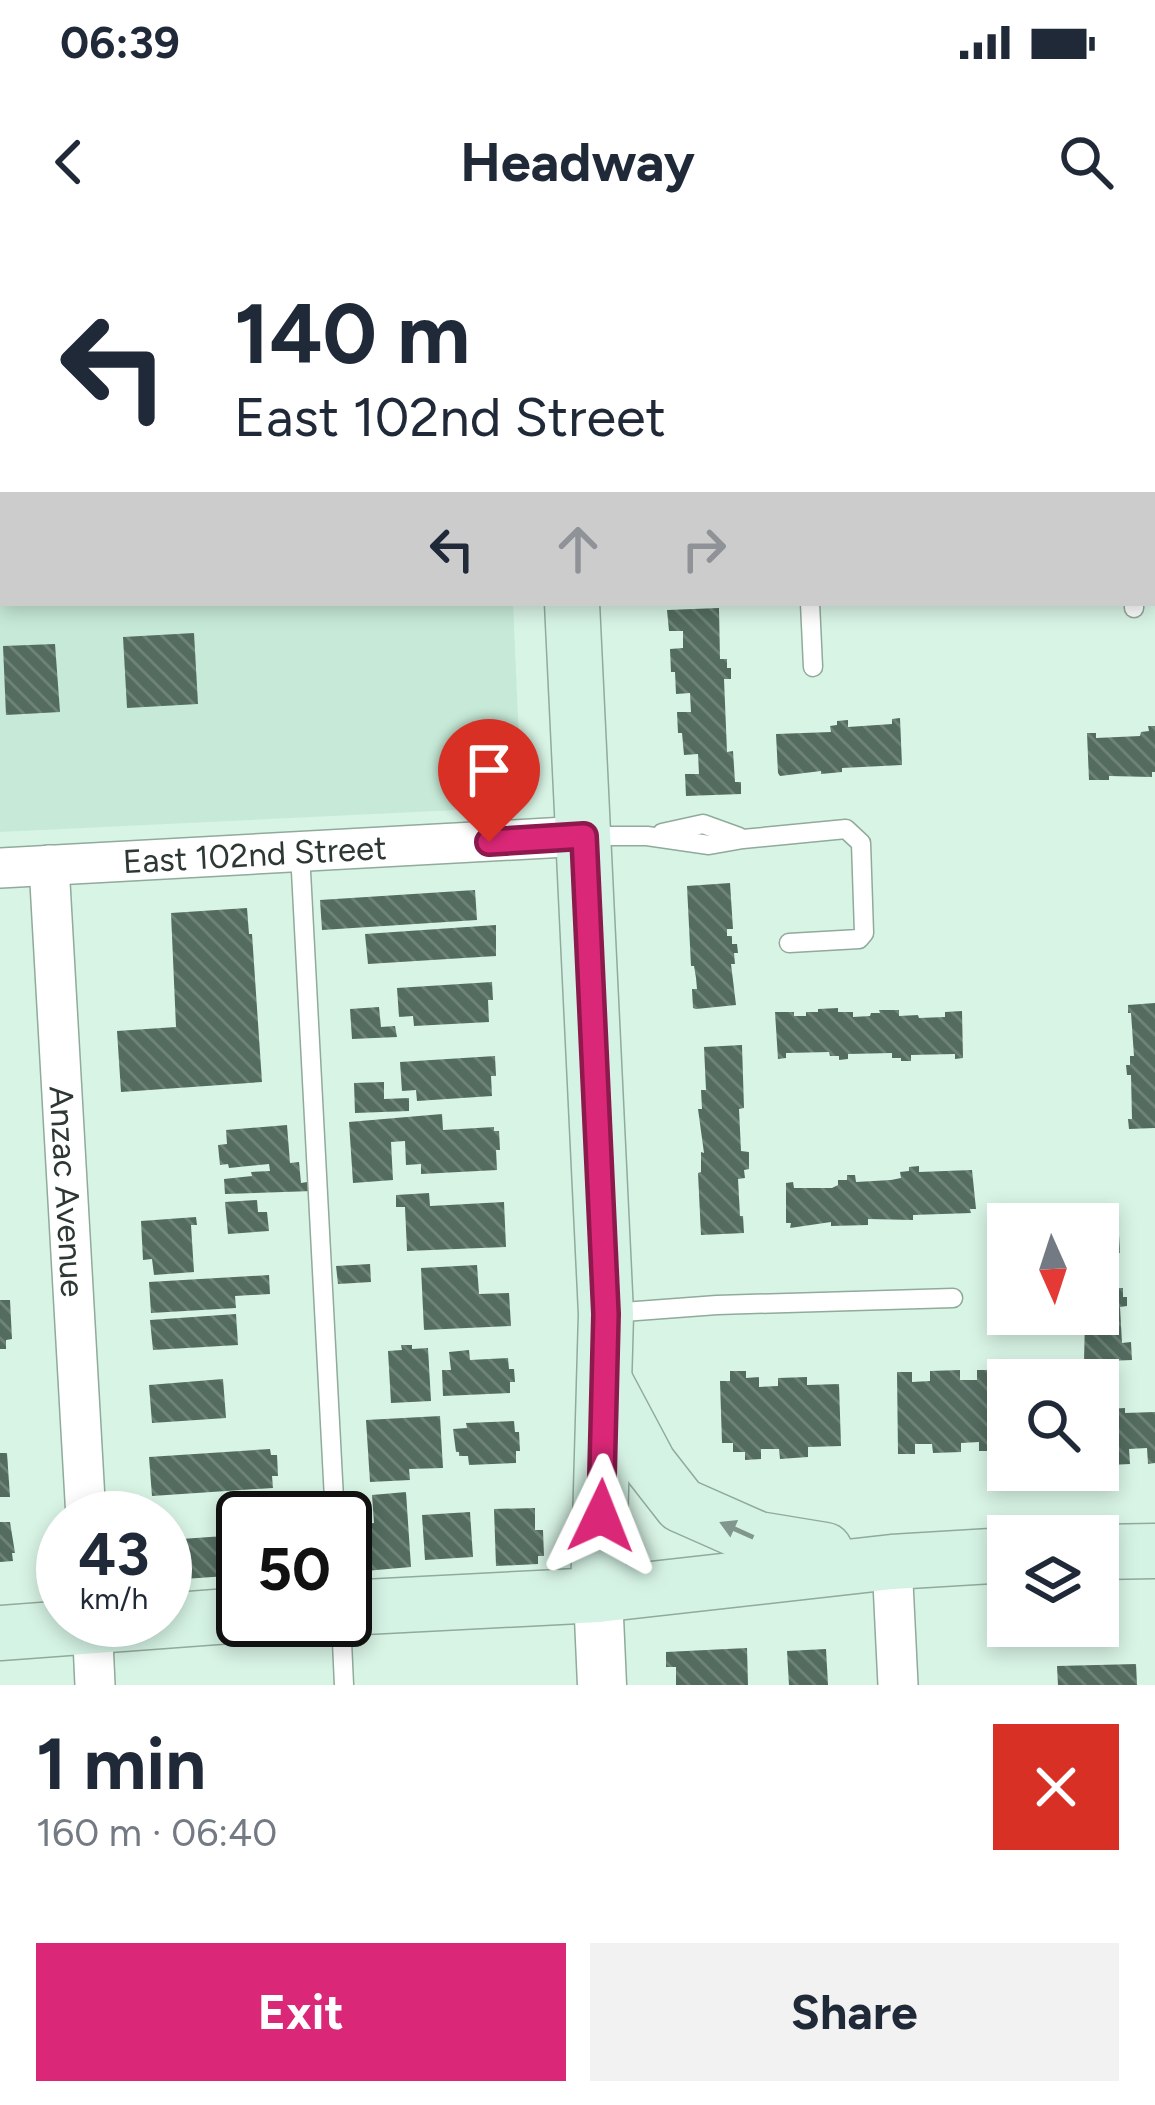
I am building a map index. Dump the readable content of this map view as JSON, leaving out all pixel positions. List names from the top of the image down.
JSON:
{
  "streets": {
    "street": ["East 102nd Street", "Anzac Avenue"]
  },
  "crossings": [
    ["East 102nd Street", "Anzac Avenue"]
  ],
  "north": "bottom",
  "page": {
    "status": "06:39",
    "header": "Headway",
    "turn": ["140 m", "East 102nd Street"],
    "speed": "43 km/h",
    "limit": "50",
    "heading": ["1 min", "160 m · 06:40"],
    "buttons": ["Exit", "Share"]
  }
}
